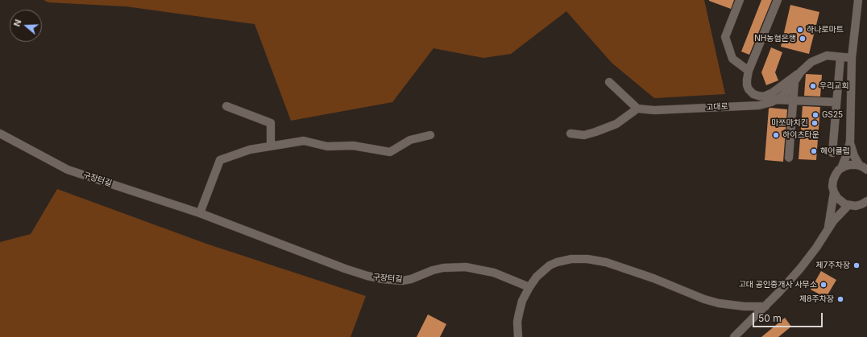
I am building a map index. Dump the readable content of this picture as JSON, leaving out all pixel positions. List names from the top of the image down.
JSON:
{
  "streets": {
    "street": ["고대로", "구장터길"]
  },
  "places": [
    "하나로마트",
    "NH농협은행",
    "우리교회",
    "GS25",
    "마쪼마치킨",
    "하이츠타운",
    "헤어클럽",
    "제7주차장",
    "고대 공인중개사 사무소",
    "제8주차장"
  ],
  "scale_bar": "50 m",
  "north": "left"
}
